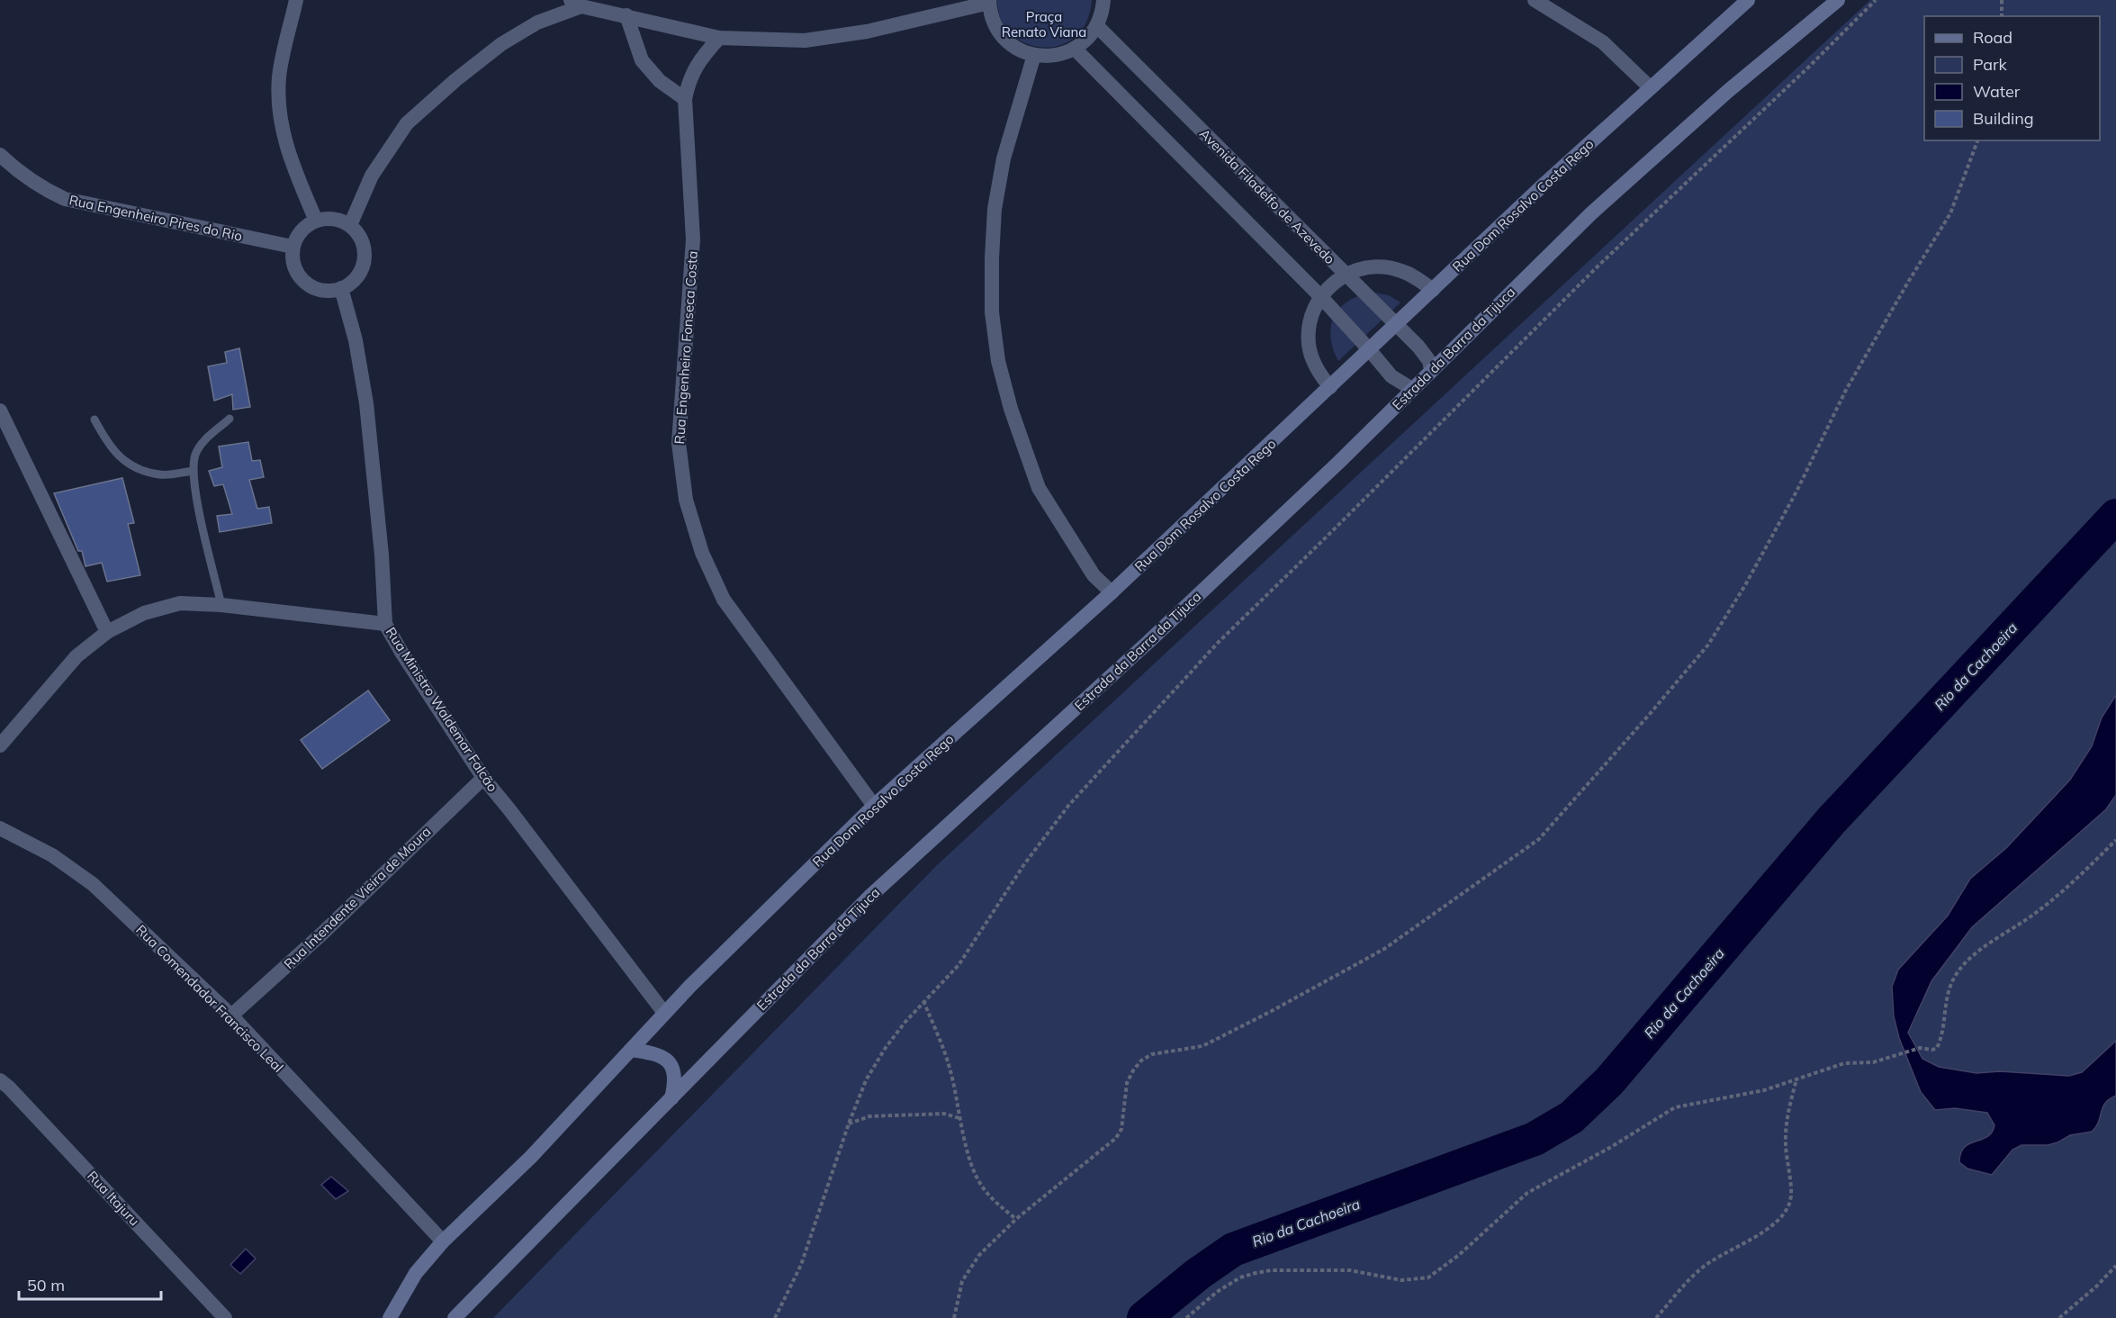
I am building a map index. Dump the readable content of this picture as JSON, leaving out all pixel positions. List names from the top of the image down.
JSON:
{
  "streets": {
    "main road": ["Rua Dom Rosalvo Costa Rego", "Estrada da Barra da Tijuca"],
    "street": [
      "Avenida Filadelfo de Azevedo",
      "Rua Engenheiro Pires do Rio",
      "Rua Engenheiro Fonseca Costa",
      "Rua Ministro Waldemar Falcão",
      "Rua Intendente Vieira de Moura",
      "Rua Comendador Francisco Leal",
      "Rua Itajuru"
    ]
  },
  "crossings": [
    ["Avenida Filadelfo de Azevedo", "Rua Dom Rosalvo Costa Rego"],
    ["Avenida Filadelfo de Azevedo", "Estrada da Barra da Tijuca"],
    ["Rua Dom Rosalvo Costa Rego", "Rua Engenheiro Fonseca Costa"],
    ["Rua Dom Rosalvo Costa Rego", "Rua Ministro Waldemar Falcão"],
    ["Rua Engenheiro Pires do Rio", "Rua Ministro Waldemar Falcão"],
    ["Rua Ministro Waldemar Falcão", "Rua Intendente Vieira de Moura"],
    ["Rua Intendente Vieira de Moura", "Rua Comendador Francisco Leal"]
  ],
  "water": ["Rio da Cachoeira"],
  "parks": ["Praça Renato Viana"],
  "legend": [
    "Road",
    "Park",
    "Water",
    "Building"
  ],
  "scale_bar": "50 m"
}
